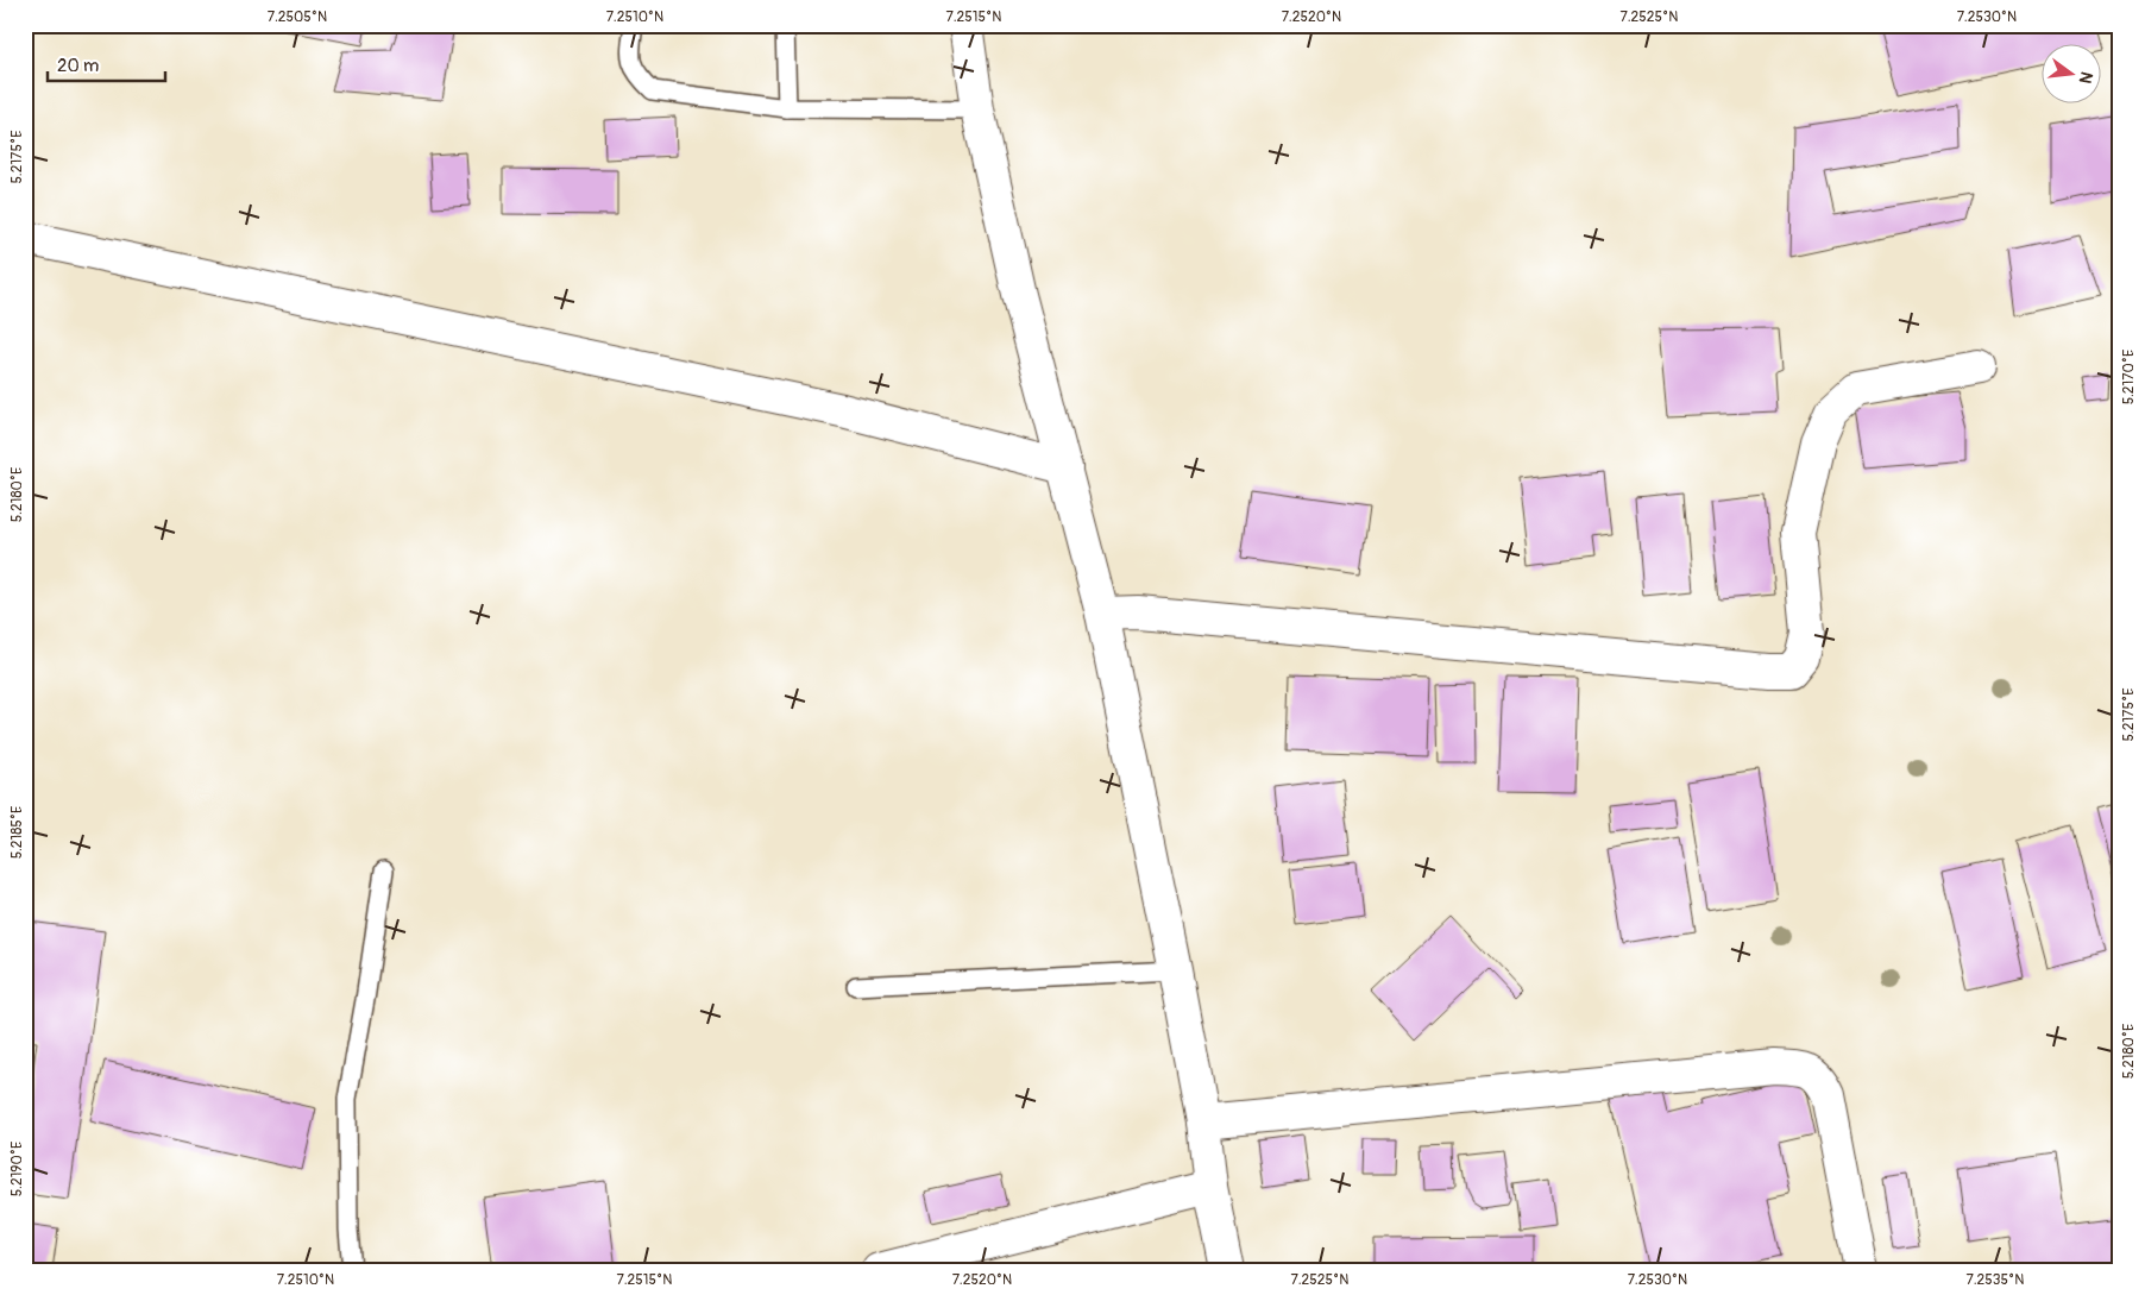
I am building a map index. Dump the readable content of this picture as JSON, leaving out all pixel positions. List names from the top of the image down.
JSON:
{
  "scale_bar": "20 m",
  "north": "right",
  "coordinates": [
    "7.2505°N",
    "7.2510°N",
    "7.2515°N",
    "7.2520°N",
    "7.2525°N",
    "7.2530°N",
    "5.2175°E",
    "5.2170°E",
    "5.2180°E",
    "5.2185°E",
    "5.2190°E",
    "7.2535°N"
  ]
}
